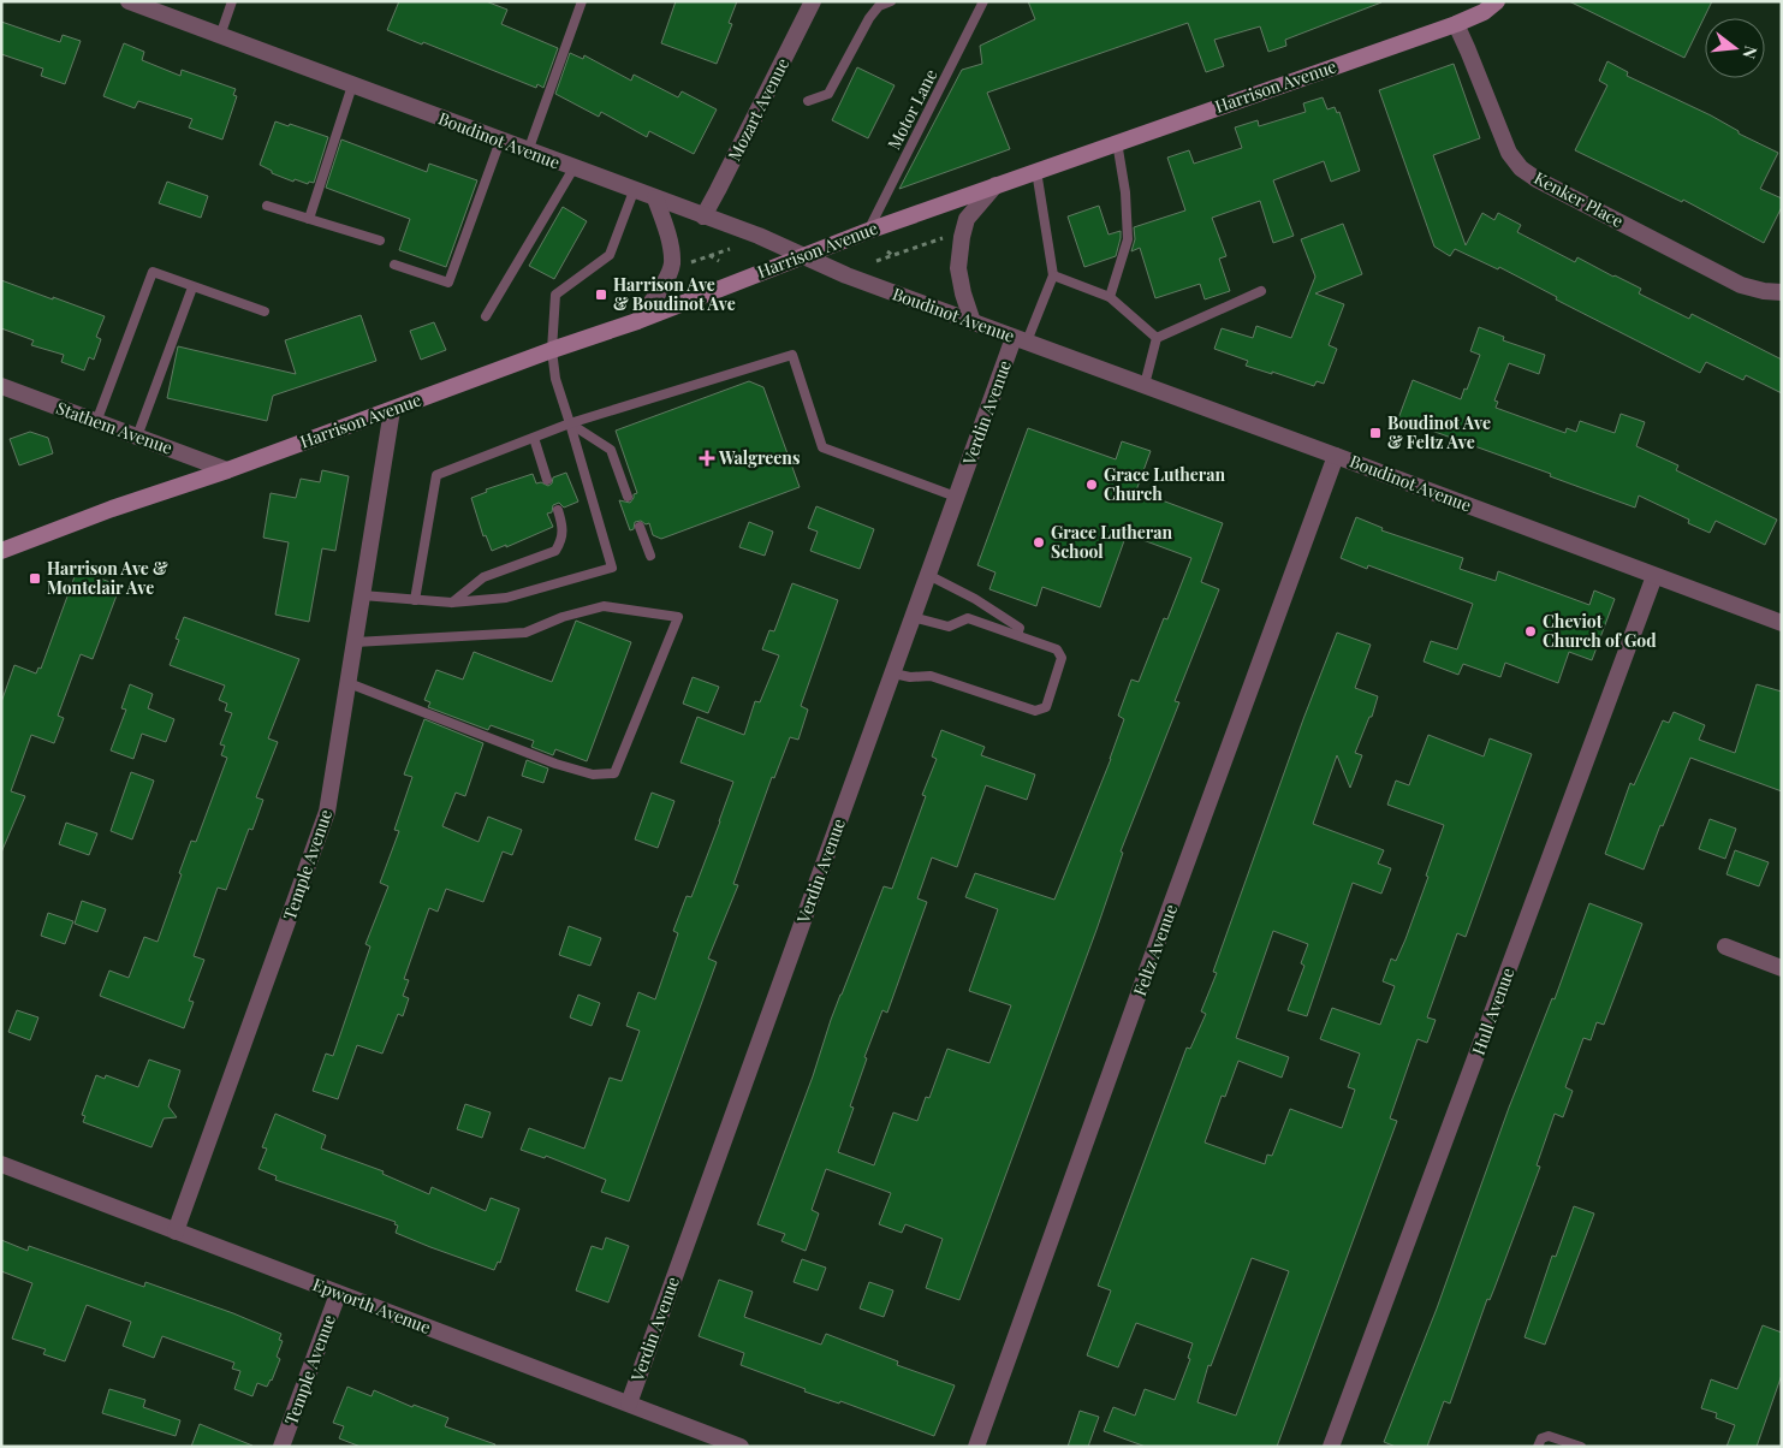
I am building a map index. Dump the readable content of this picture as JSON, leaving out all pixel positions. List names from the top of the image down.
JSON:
{
  "streets": {
    "main road": ["Harrison Avenue"],
    "street": [
      "Mozart Avenue",
      "Boudinot Avenue",
      "Kenker Place",
      "Verdin Avenue",
      "Stathem Avenue",
      "Temple Avenue",
      "Feltz Avenue",
      "Hull Avenue",
      "Epworth Avenue"
    ],
    "lane": ["Motor Lane"]
  },
  "crossings": [
    ["Harrison Avenue", "Motor Lane"],
    ["Harrison Avenue", "Boudinot Avenue"],
    ["Harrison Avenue", "Kenker Place"],
    ["Harrison Avenue", "Stathem Avenue"],
    ["Harrison Avenue", "Temple Avenue"],
    ["Mozart Avenue", "Boudinot Avenue"],
    ["Boudinot Avenue", "Verdin Avenue"],
    ["Boudinot Avenue", "Feltz Avenue"],
    ["Boudinot Avenue", "Hull Avenue"],
    ["Verdin Avenue", "Epworth Avenue"],
    ["Temple Avenue", "Epworth Avenue"]
  ],
  "places": {
    "transit": ["Harrison Ave & Boudinot Ave", "Boudinot Ave & Feltz Ave", "Harrison Ave & Montclair Ave"],
    "health": ["Walgreens"],
    "other": ["Grace Lutheran Church", "Grace Lutheran School", "Cheviot Church of God"]
  },
  "north": "right"
}
